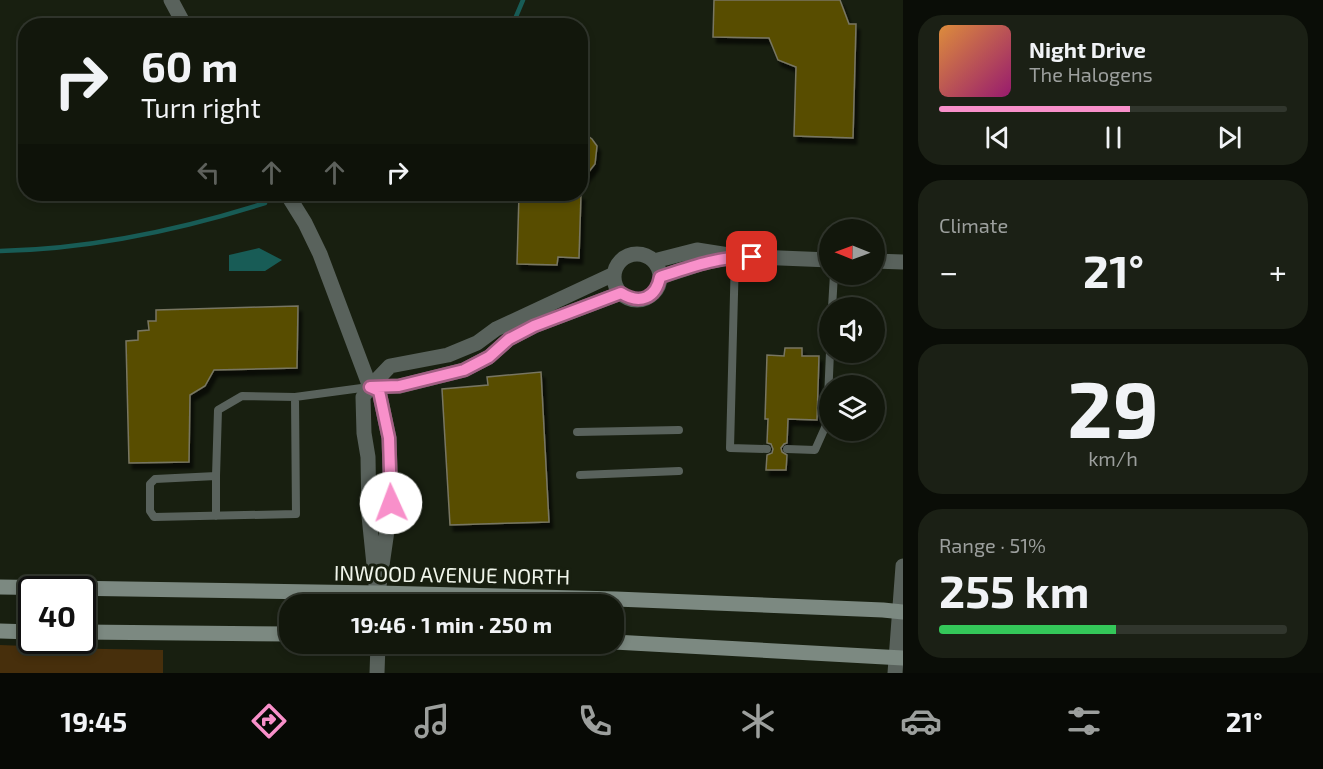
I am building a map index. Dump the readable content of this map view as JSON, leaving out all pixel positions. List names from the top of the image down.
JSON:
{
  "streets": {
    "main road": ["INWOOD AVENUE NORTH"]
  },
  "north": "left",
  "page": {
    "turn": ["60 m", "Turn right"],
    "song": ["Night Drive", "The Halogens"],
    "tile": [
      "Climate",
      ["29", "km/h"],
      ["Range · 51%", "255 km"]
    ],
    "heat": ["−", "21°", "+"],
    "limit": "40",
    "trip": "19:46 · 1 min · 250 m",
    "tabs": ["19:45", "21°"]
  }
}
